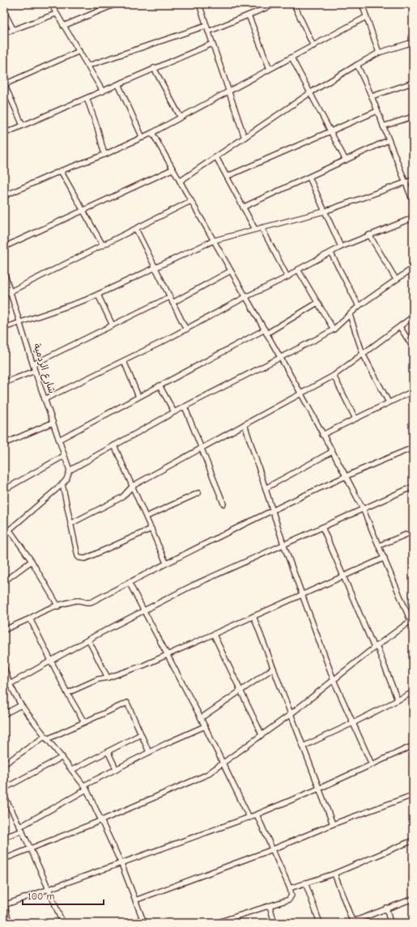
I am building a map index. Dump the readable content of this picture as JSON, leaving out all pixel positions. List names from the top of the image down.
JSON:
{
  "streets": {
    "street": ["شارع الردمية"]
  },
  "scale_bar": "100 m"
}
